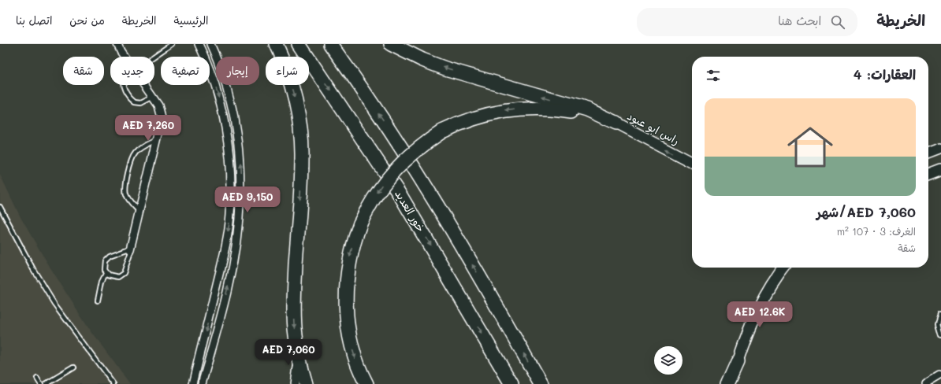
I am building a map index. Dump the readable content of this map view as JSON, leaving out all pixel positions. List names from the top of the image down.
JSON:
{
  "streets": {
    "highway": ["خور العديد"],
    "main road": ["راس ابو عبود"]
  },
  "one_way": ["راس ابو عبود"],
  "page": {
    "header": "الخريطة",
    "search": "ابحث هنا",
    "nav": [
      "الرئيسية",
      "الخريطة",
      "من نحن",
      "اتصل بنا"
    ],
    "chip": [
      "شراء",
      "إيجار",
      "تصفية",
      "جديد",
      "شقة"
    ],
    "heading": "العقارات: 4",
    "list": [
      {
        "name": "AED 7,060/شهر",
        "note": "الغرف: 3 · 107 m² · شقة"
      }
    ],
    "price": [
      "AED 7,260",
      "AED 9,150",
      "AED 12.6K",
      "AED 7,060"
    ]
  }
}
